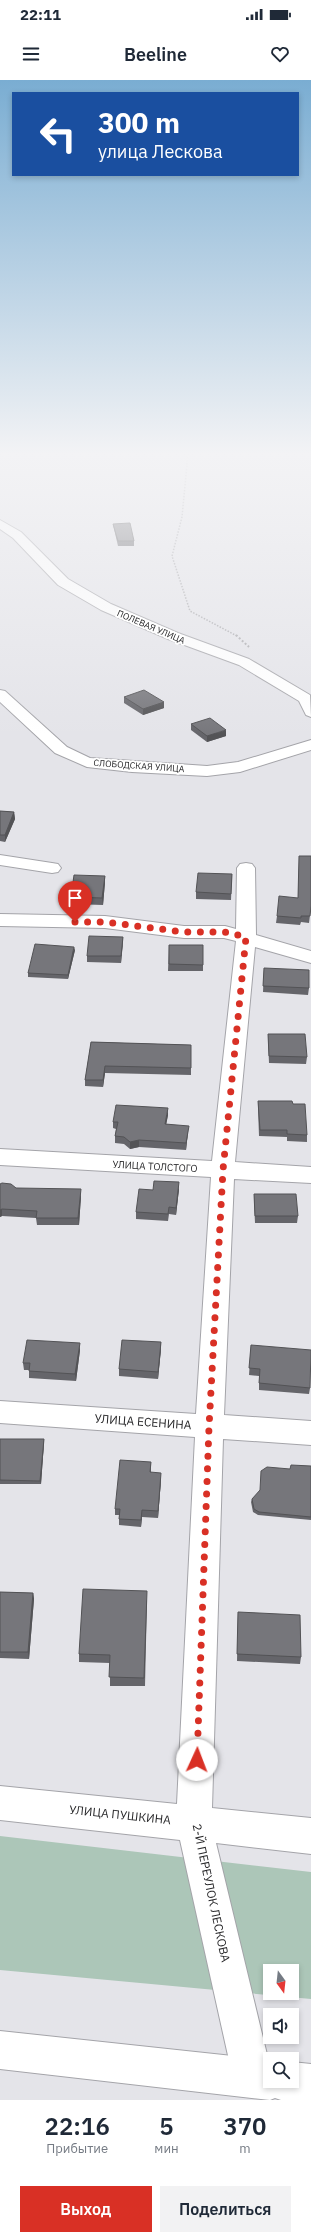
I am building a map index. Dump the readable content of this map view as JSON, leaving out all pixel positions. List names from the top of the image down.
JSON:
{
  "streets": {
    "street": [
      "ПОЛЕВАЯ УЛИЦА",
      "СЛОБОДСКАЯ УЛИЦА",
      "УЛИЦА ТОЛСТОГО",
      "УЛИЦА ЕСЕНИНА",
      "УЛИЦА ПУШКИНА",
      "2-Й ПЕРЕУЛОК ЛЕСКОВА"
    ]
  },
  "crossings": [
    ["УЛИЦА ТОЛСТОГО", "2-Й ПЕРЕУЛОК ЛЕСКОВА"],
    ["УЛИЦА ЕСЕНИНА", "2-Й ПЕРЕУЛОК ЛЕСКОВА"],
    ["УЛИЦА ПУШКИНА", "2-Й ПЕРЕУЛОК ЛЕСКОВА"]
  ],
  "north": "bottom",
  "page": {
    "status": "22:11",
    "header": "Beeline",
    "turn": ["300 m", "улица Лескова"],
    "eta": [
      "22:16",
      "Прибытие",
      "5",
      "мин",
      "370",
      "m"
    ],
    "buttons": ["Выход", "Поделиться"]
  }
}
